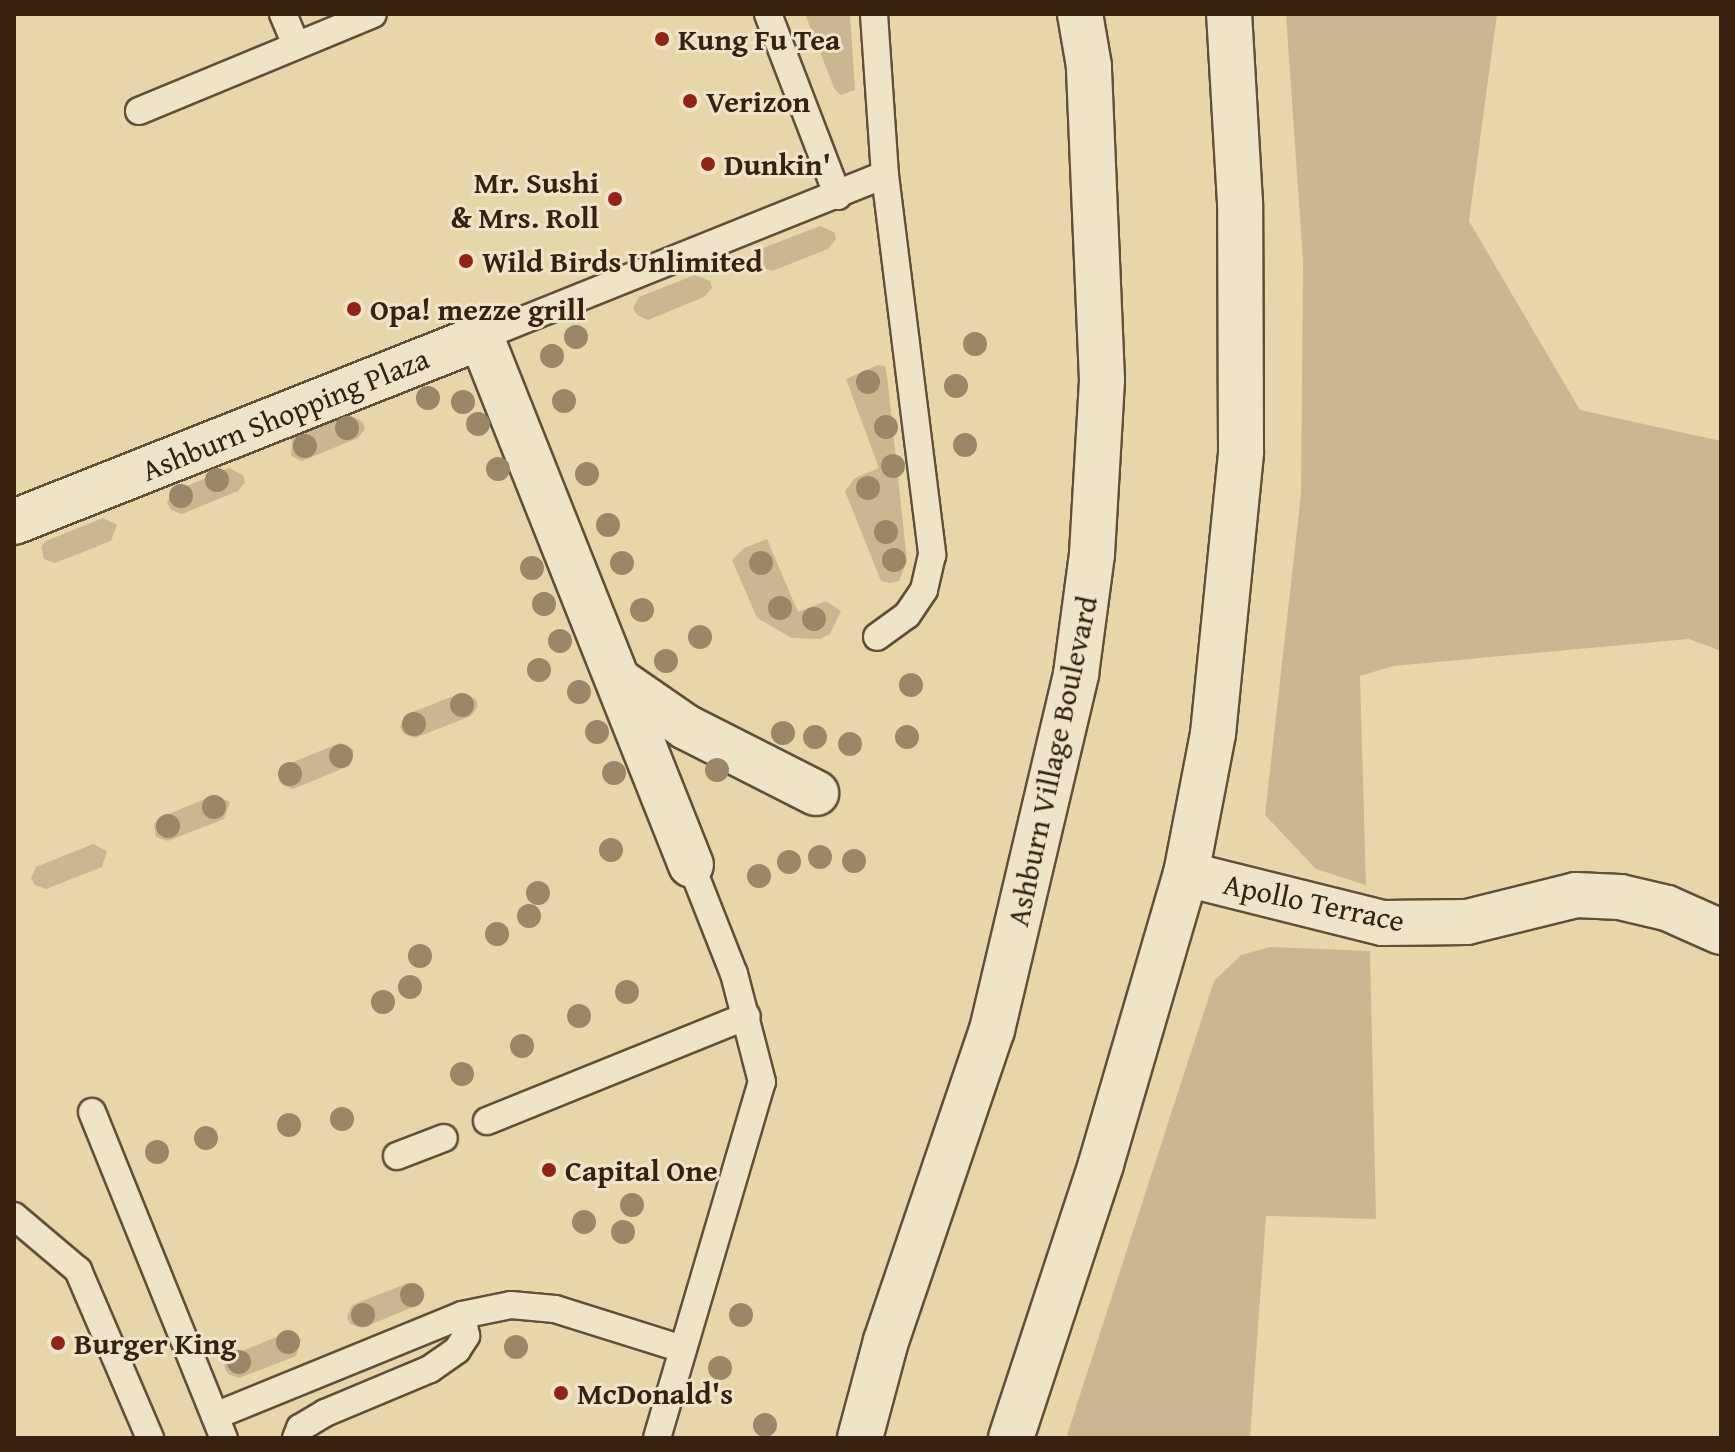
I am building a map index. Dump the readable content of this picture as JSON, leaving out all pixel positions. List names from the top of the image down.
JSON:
{
  "streets": {
    "main road": ["Ashburn Shopping Plaza", "Ashburn Village Boulevard", "Apollo Terrace"]
  },
  "places": [
    "Kung Fu Tea",
    "Verizon",
    "Dunkin'",
    "Mr. Sushi & Mrs. Roll",
    "Wild Birds Unlimited",
    "Opa! mezze grill",
    "Capital One",
    "Burger King",
    "McDonald's"
  ]
}
